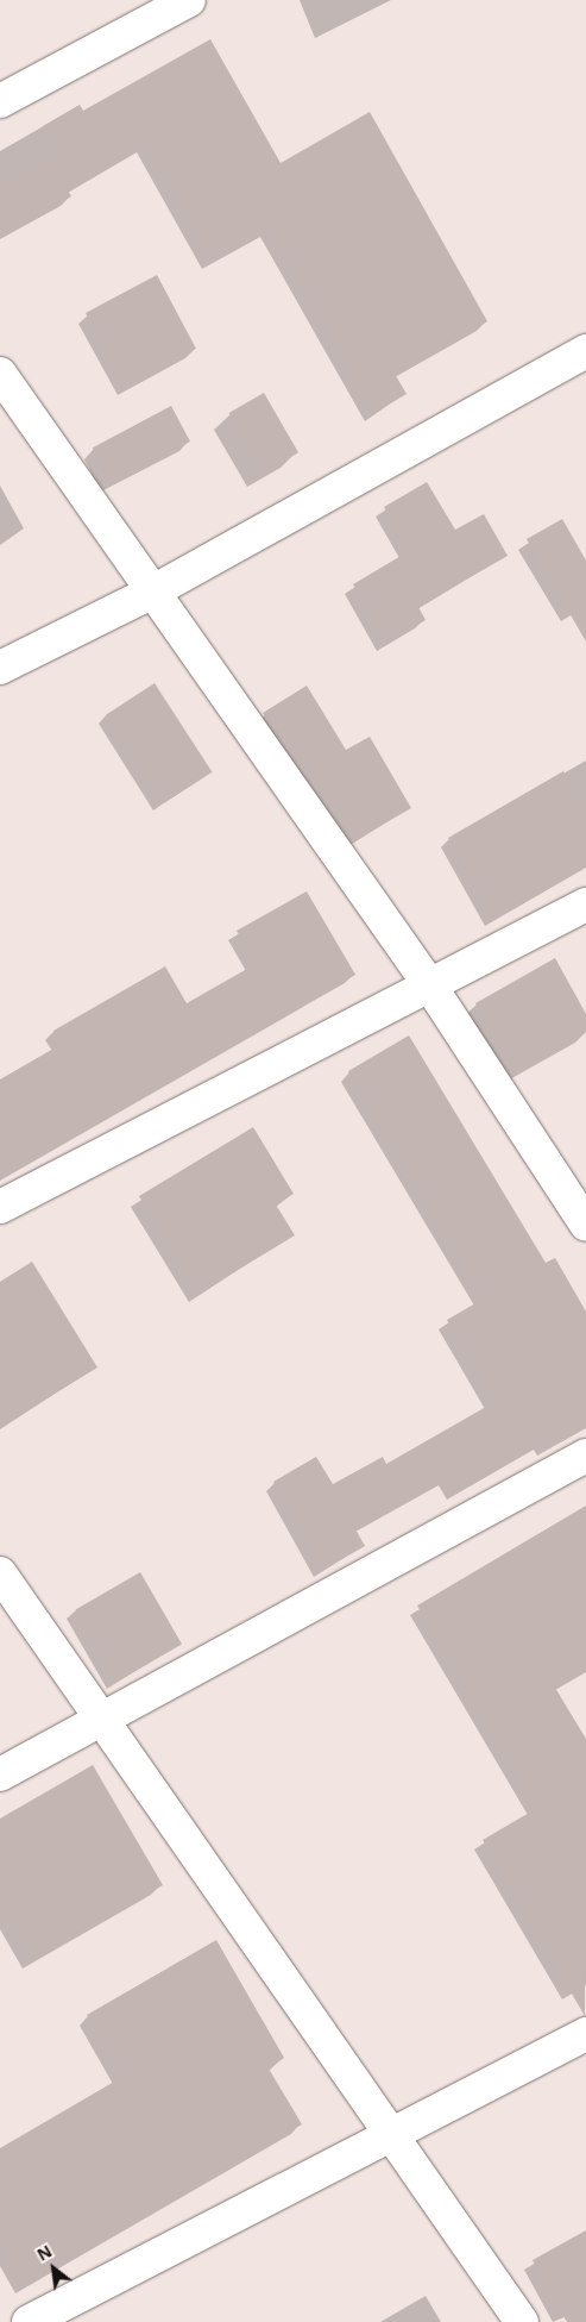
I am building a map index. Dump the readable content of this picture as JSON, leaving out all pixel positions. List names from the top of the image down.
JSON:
{
  "north": "top left"
}
